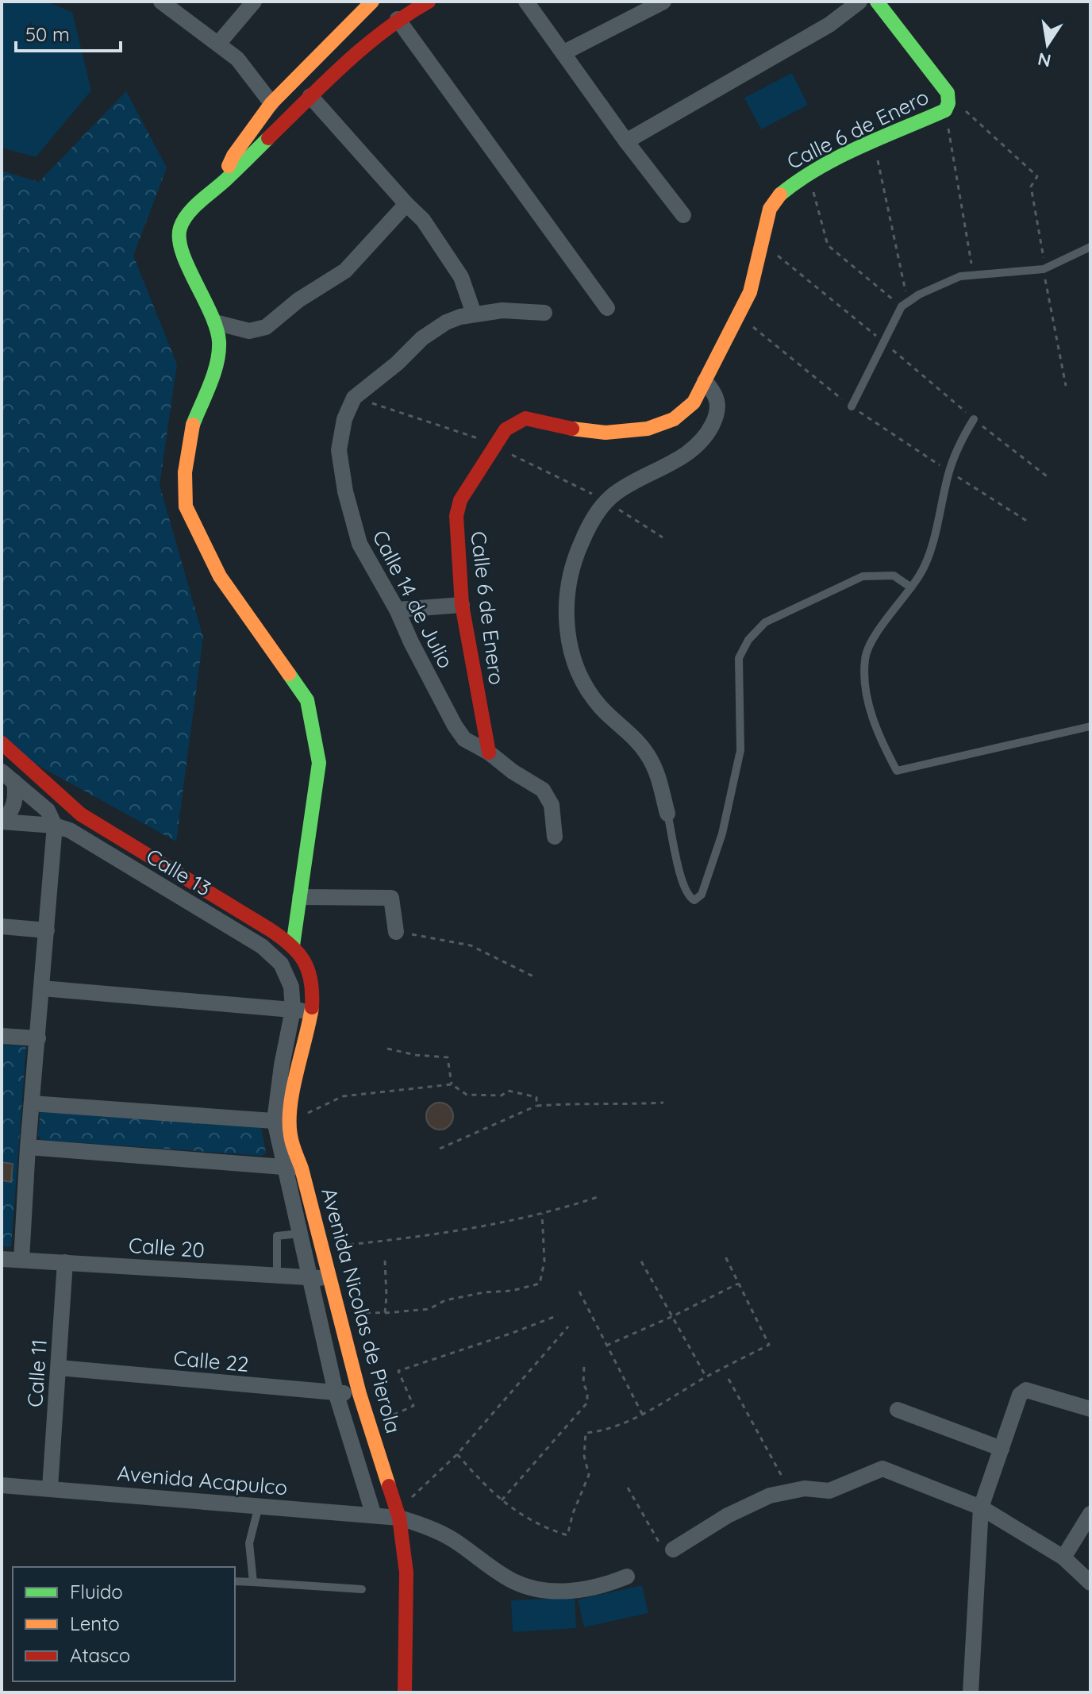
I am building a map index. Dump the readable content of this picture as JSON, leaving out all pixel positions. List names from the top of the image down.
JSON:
{
  "streets": {
    "street": [
      "Calle 6 de Enero",
      "Calle 14 de Julio",
      "Calle 13",
      "Calle 20",
      "Avenida Nicolas de Pierola",
      "Calle 22",
      "Calle 11",
      "Avenida Acapulco"
    ]
  },
  "crossings": [
    ["Calle 6 de Enero", "Calle 14 de Julio"],
    ["Calle 20", "Avenida Nicolas de Pierola"],
    ["Calle 20", "Calle 11"],
    ["Avenida Nicolas de Pierola", "Calle 22"],
    ["Avenida Nicolas de Pierola", "Avenida Acapulco"],
    ["Calle 22", "Calle 11"],
    ["Calle 11", "Avenida Acapulco"]
  ],
  "legend": ["Fluido", "Lento", "Atasco"],
  "scale_bar": "50 m",
  "north": "bottom"
}
